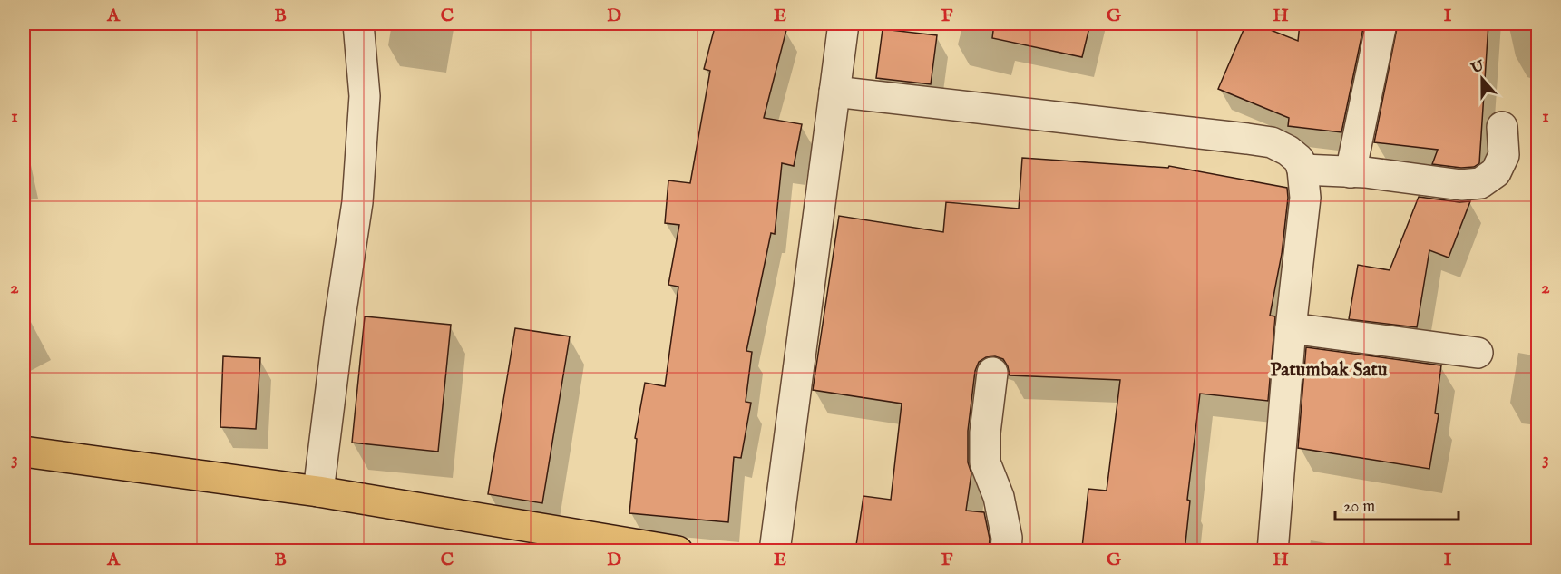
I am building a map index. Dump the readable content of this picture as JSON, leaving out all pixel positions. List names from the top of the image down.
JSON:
{
  "districts": ["Patumbak Satu"],
  "scale_bar": "20 m",
  "north": "top",
  "grid": {
    "columns": [
      "A",
      "B",
      "C",
      "D",
      "E",
      "F",
      "G",
      "H",
      "I"
    ],
    "rows": ["1", "2", "3"]
  }
}
